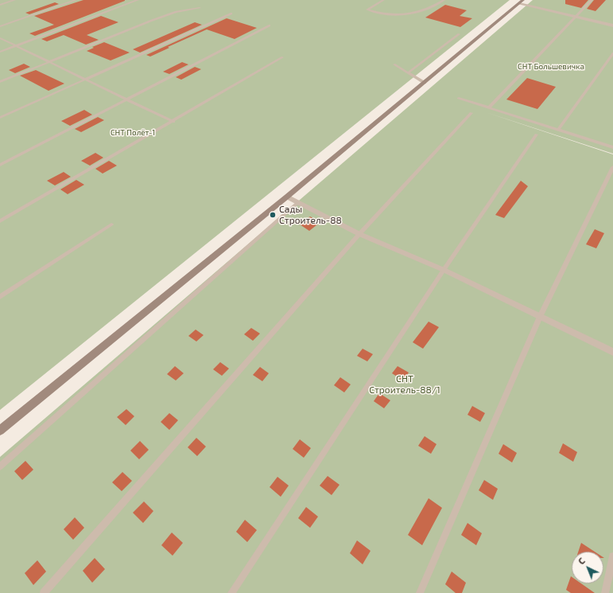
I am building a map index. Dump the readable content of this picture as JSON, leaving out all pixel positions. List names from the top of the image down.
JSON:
{
  "parks": ["СНТ Большевичка", "СНТ Полёт-1", "СНТ Строитель-88/1"],
  "places": ["Сады Строитель-88"],
  "north": "top left"
}
